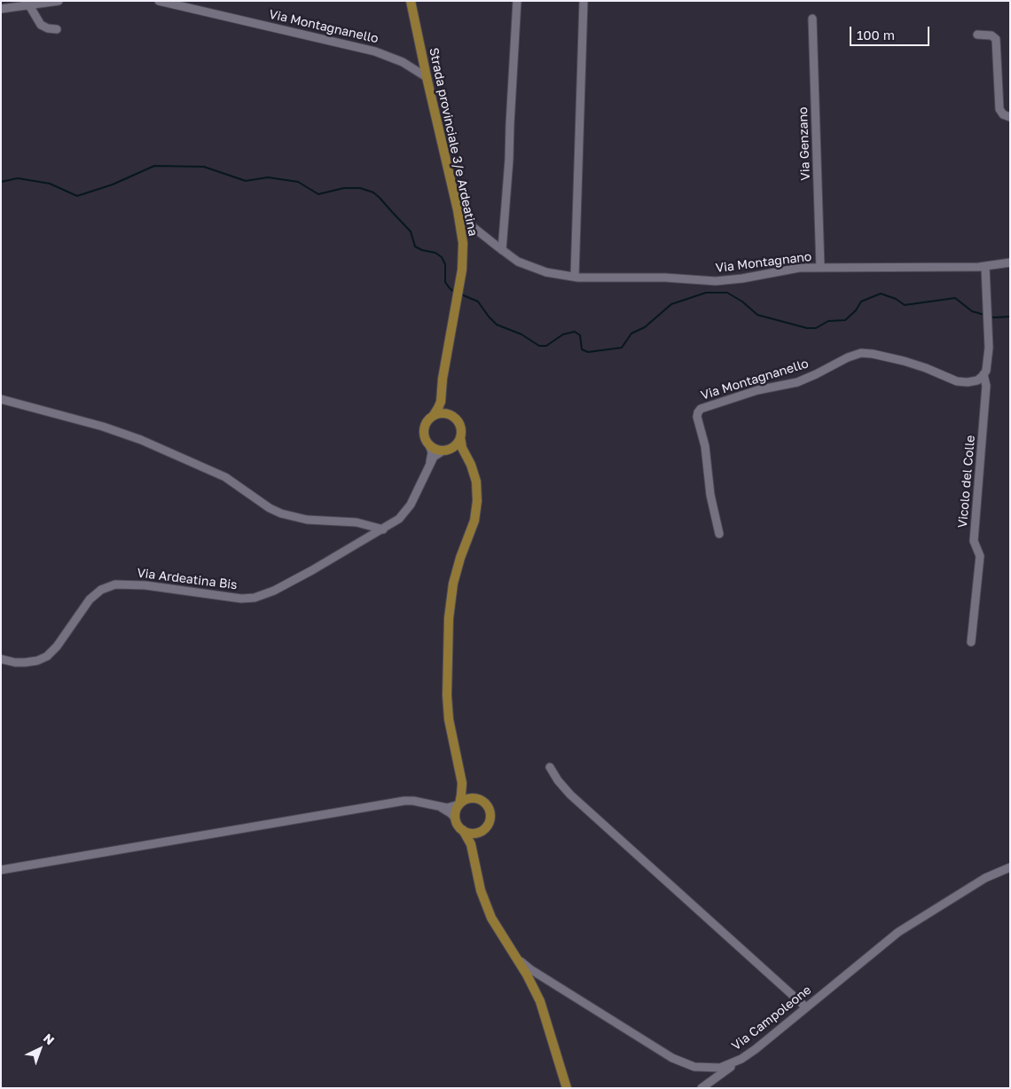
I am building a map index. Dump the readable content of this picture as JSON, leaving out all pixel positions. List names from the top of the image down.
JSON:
{
  "streets": {
    "main road": ["Strada provinciale 3/e Ardeatina"],
    "street": [
      "Via Montagnanello",
      "Via Genzano",
      "Via Montagnano",
      "Vicolo del Colle",
      "Via Ardeatina Bis",
      "Via Campoleone"
    ]
  },
  "crossings": [
    ["Via Montagnanello", "Strada provinciale 3/e Ardeatina"],
    ["Via Montagnanello", "Vicolo del Colle"],
    ["Strada provinciale 3/e Ardeatina", "Via Montagnano"],
    ["Strada provinciale 3/e Ardeatina", "Via Ardeatina Bis"],
    ["Via Genzano", "Via Montagnano"]
  ],
  "scale_bar": "100 m",
  "north": "top right"
}
